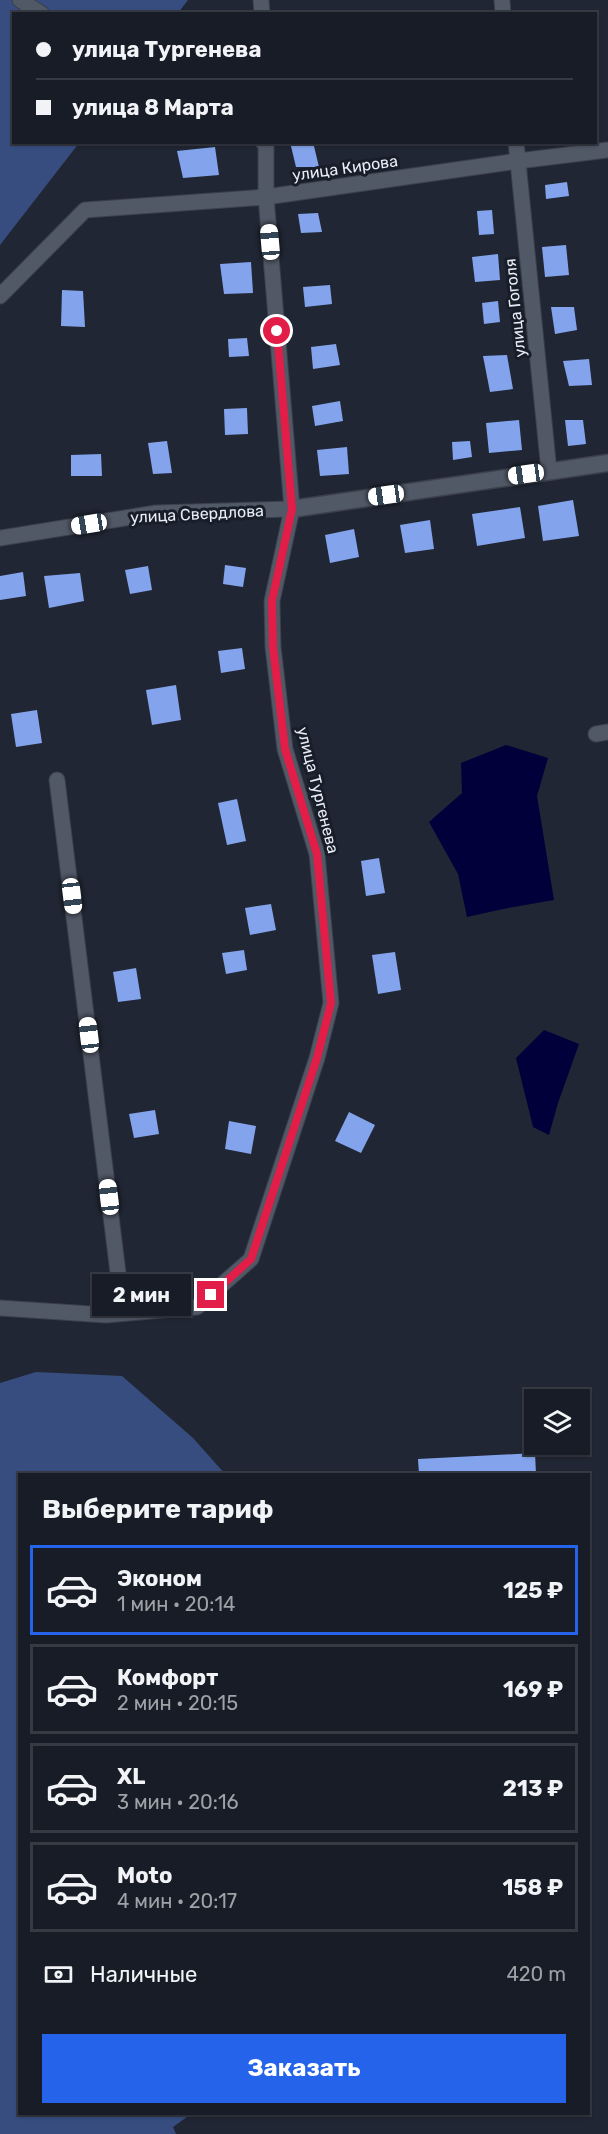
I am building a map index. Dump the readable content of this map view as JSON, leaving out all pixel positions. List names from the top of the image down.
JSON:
{
  "streets": {
    "street": [
      "улица Кирова",
      "улица Гоголя",
      "улица Свердлова",
      "улица Тургенева"
    ]
  },
  "crossings": [
    ["улица Кирова", "улица Гоголя"],
    ["улица Кирова", "улица Тургенева"],
    ["улица Гоголя", "улица Свердлова"],
    ["улица Свердлова", "улица Тургенева"]
  ],
  "page": {
    "banner": ["улица Тургенева", "улица 8 Марта"],
    "bubble": "2 мин",
    "heading": "Выберите тариф",
    "list": [
      {
        "name": "Эконом",
        "note": "1 мин · 20:14",
        "value": "125 ₽"
      },
      {
        "name": "Комфорт",
        "note": "2 мин · 20:15",
        "value": "169 ₽"
      },
      {
        "name": "XL",
        "note": "3 мин · 20:16",
        "value": "213 ₽"
      },
      {
        "name": "Moto",
        "note": "4 мин · 20:17",
        "value": "158 ₽"
      }
    ],
    "pay": ["Наличные", "420 m"],
    "buttons": "Заказать"
  }
}
